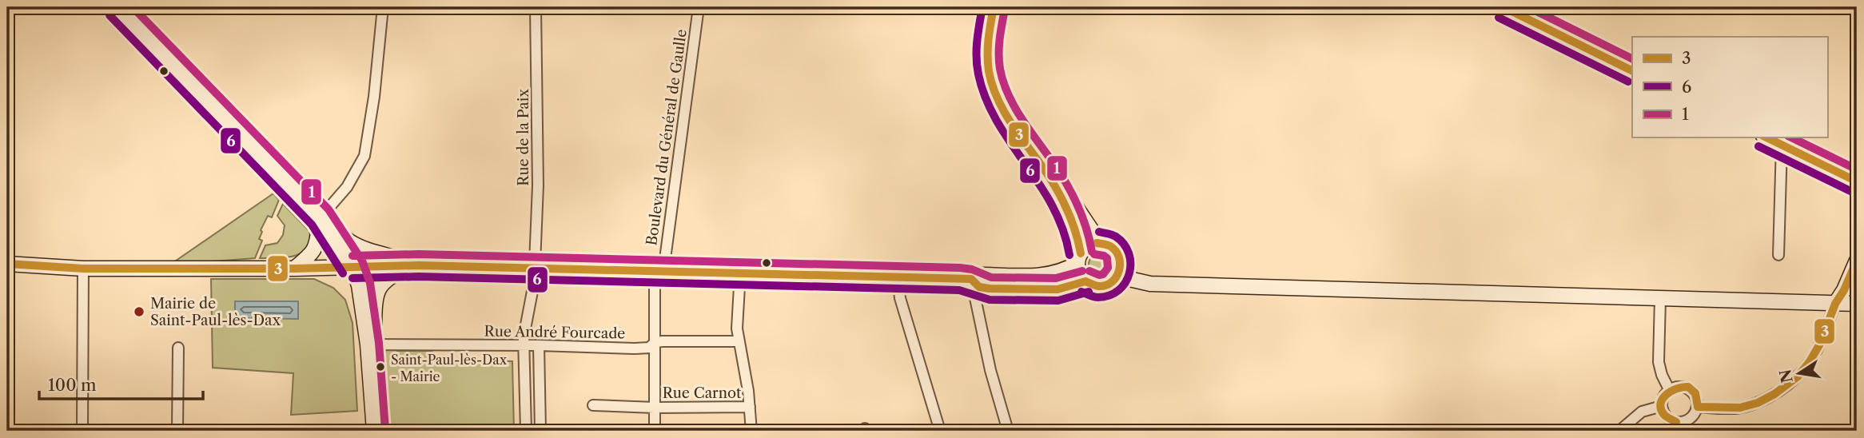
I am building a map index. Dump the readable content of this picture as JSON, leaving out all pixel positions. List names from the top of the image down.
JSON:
{
  "streets": {
    "street": [
      "Rue de la Paix",
      "Boulevard du Général de Gaulle",
      "Rue André Fourcade",
      "Rue Carnot"
    ]
  },
  "crossings": [
    ["Rue de la Paix", "Rue André Fourcade"],
    ["Boulevard du Général de Gaulle", "Rue André Fourcade"],
    ["Boulevard du Général de Gaulle", "Rue Carnot"]
  ],
  "places": ["Mairie de Saint-Paul-lès-Dax", "Saint-Paul-lès-Dax - Mairie"],
  "lines": ["transit line 3", "transit line 6", "transit line 1"],
  "legend": ["3", "6", "1"],
  "scale_bar": "100 m",
  "north": "left"
}
